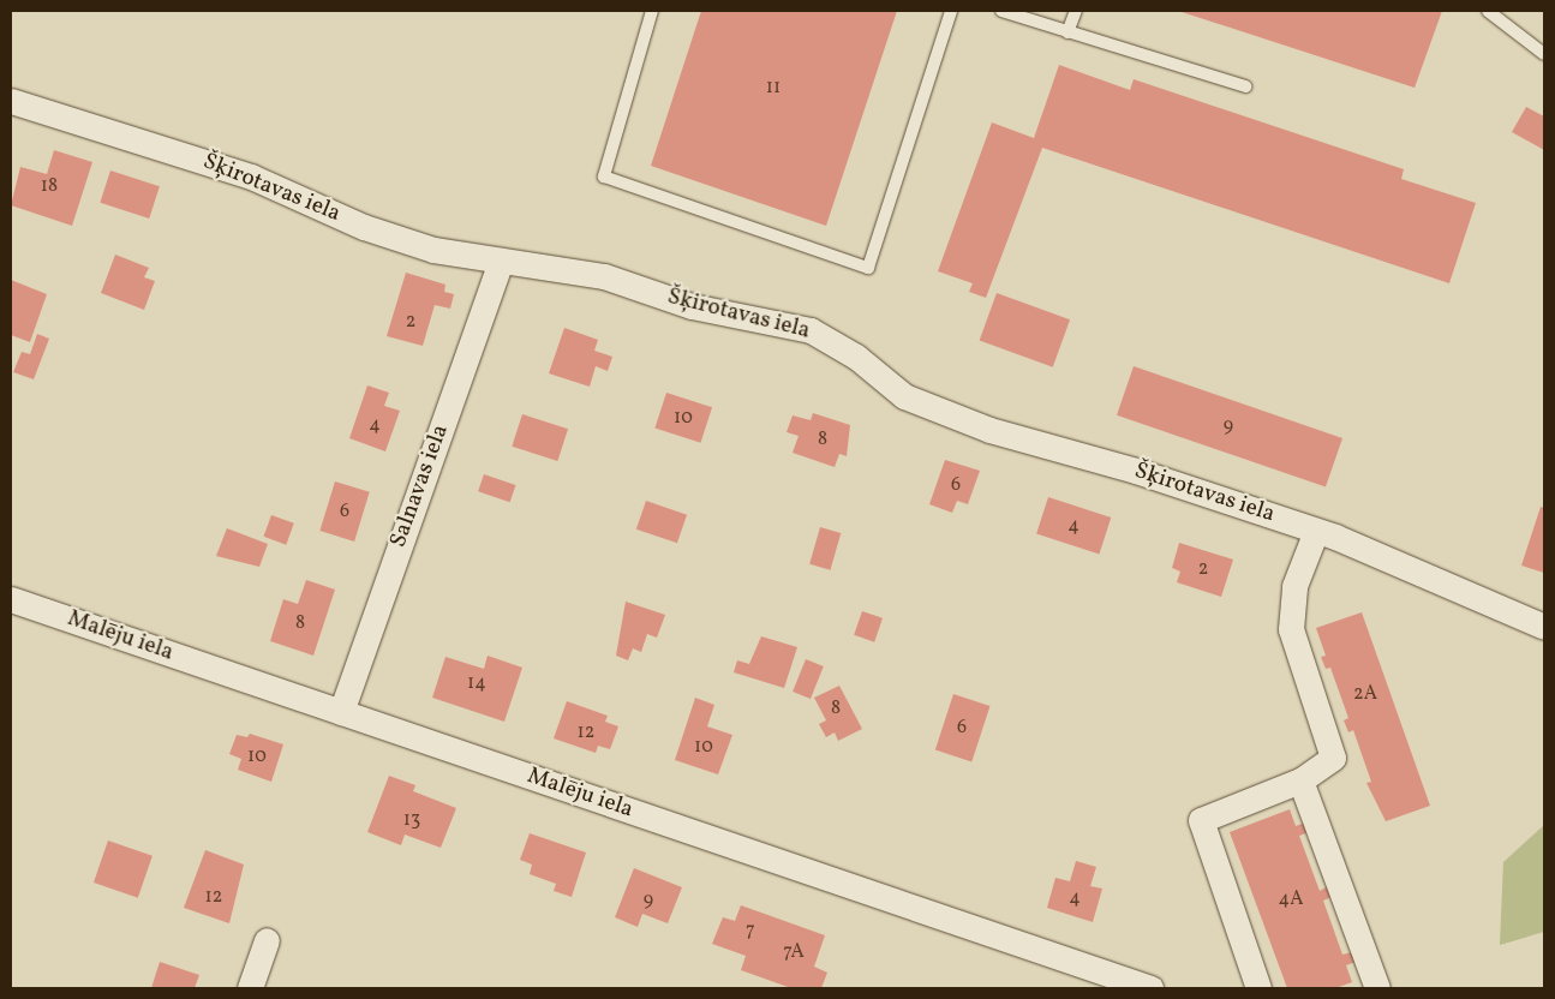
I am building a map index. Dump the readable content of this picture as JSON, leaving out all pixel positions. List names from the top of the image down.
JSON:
{
  "streets": {
    "street": ["Šķirotavas iela", "Salnavas iela", "Malēju iela"]
  },
  "crossings": [
    ["Šķirotavas iela", "Salnavas iela"],
    ["Salnavas iela", "Malēju iela"]
  ],
  "house_numbers": [
    "11",
    "18",
    "2",
    "10",
    "4",
    "9",
    "8",
    "6",
    "6",
    "4",
    "2",
    "8",
    "14",
    "2A",
    "8",
    "6",
    "12",
    "10",
    "10",
    "13",
    "12",
    "4",
    "4A",
    "9",
    "7",
    "7A"
  ]
}
